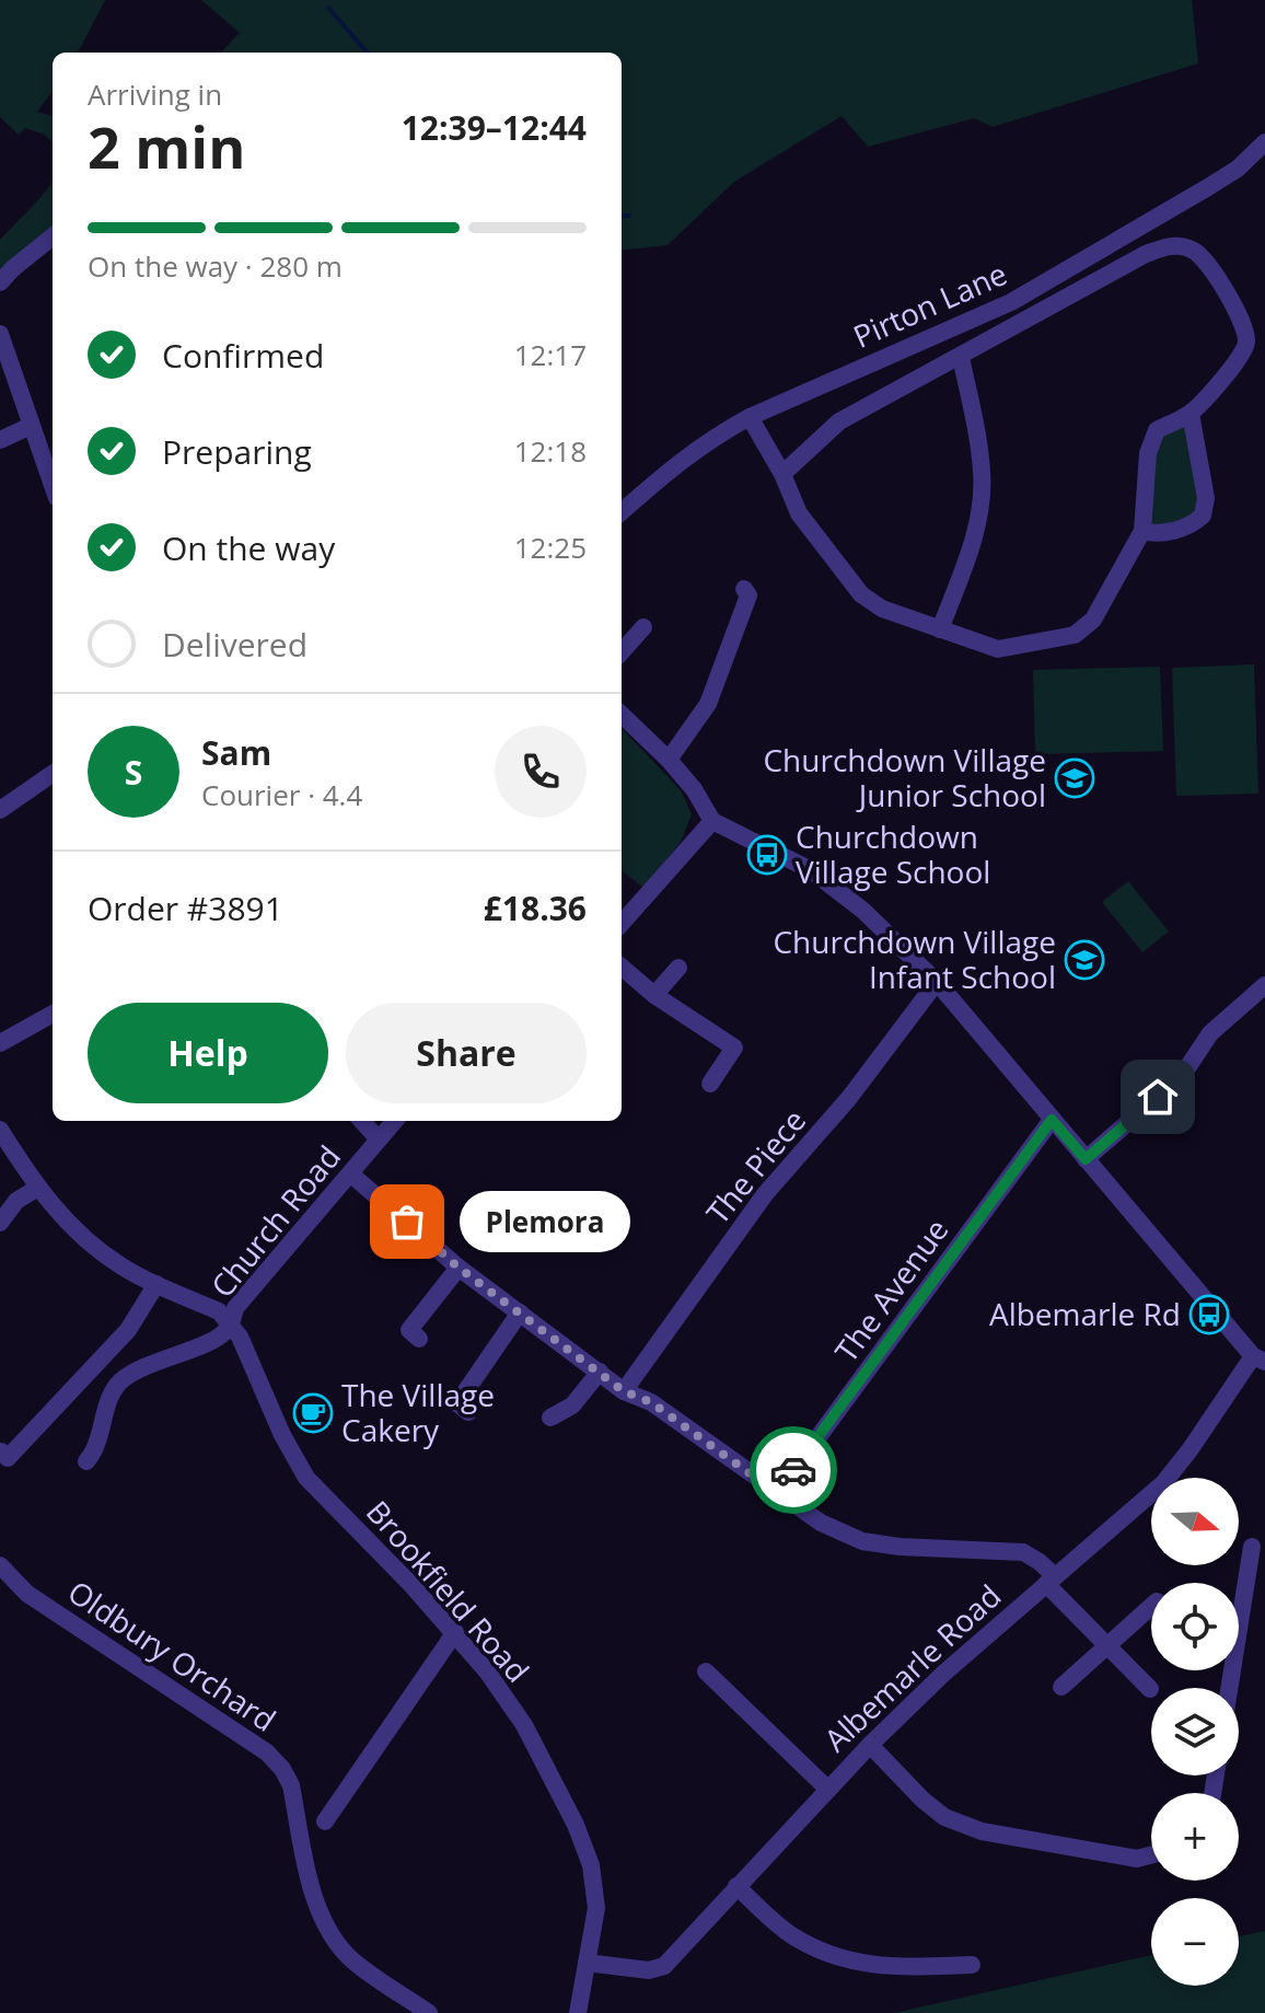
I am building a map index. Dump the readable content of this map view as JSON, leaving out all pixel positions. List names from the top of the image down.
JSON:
{
  "streets": {
    "street": [
      "Pirton Lane",
      "The Piece",
      "Church Road",
      "The Avenue",
      "Brookfield Road",
      "Oldbury Orchard",
      "Albemarle Road"
    ]
  },
  "crossings": [
    ["Church Road", "Brookfield Road"],
    ["Brookfield Road", "Albemarle Road"]
  ],
  "places": {
    "school or university": ["Churchdown Village Junior School", "Churchdown Village Infant School"],
    "bus stop": ["Churchdown Village School", "Albemarle Rd"],
    "other": ["Plemora"],
    "cafe": ["The Village Cakery"]
  },
  "north": "right",
  "page": {
    "heading": ["2 min", "Arriving in", "12:39–12:44"],
    "panel": [
      "Sam",
      "Courier · 4.4",
      "Order #3891",
      "£18.36"
    ],
    "bar": "On the way · 280 m",
    "list": [
      ["Confirmed", "12:17"],
      ["Preparing", "12:18"],
      ["On the way", "12:25"],
      "Delivered"
    ],
    "round": "S",
    "buttons": ["Help", "Share"],
    "bubble": "Plemora",
    "map_buttons": ["+", "−"]
  }
}
